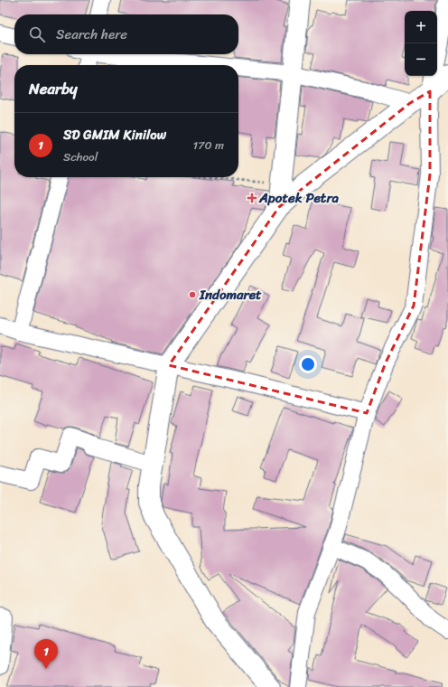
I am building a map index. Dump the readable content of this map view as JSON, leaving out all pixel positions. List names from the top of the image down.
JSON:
{
  "places": {
    "health": ["Apotek Petra"],
    "other": ["Indomaret"]
  },
  "page": {
    "map_buttons": ["+", "−"],
    "search": "Search here",
    "heading": "Nearby",
    "list": [
      {
        "mark": "1",
        "name": "SD GMIM Kinilow",
        "note": "School",
        "value": "170 m"
      }
    ],
    "pins": "1"
  }
}
